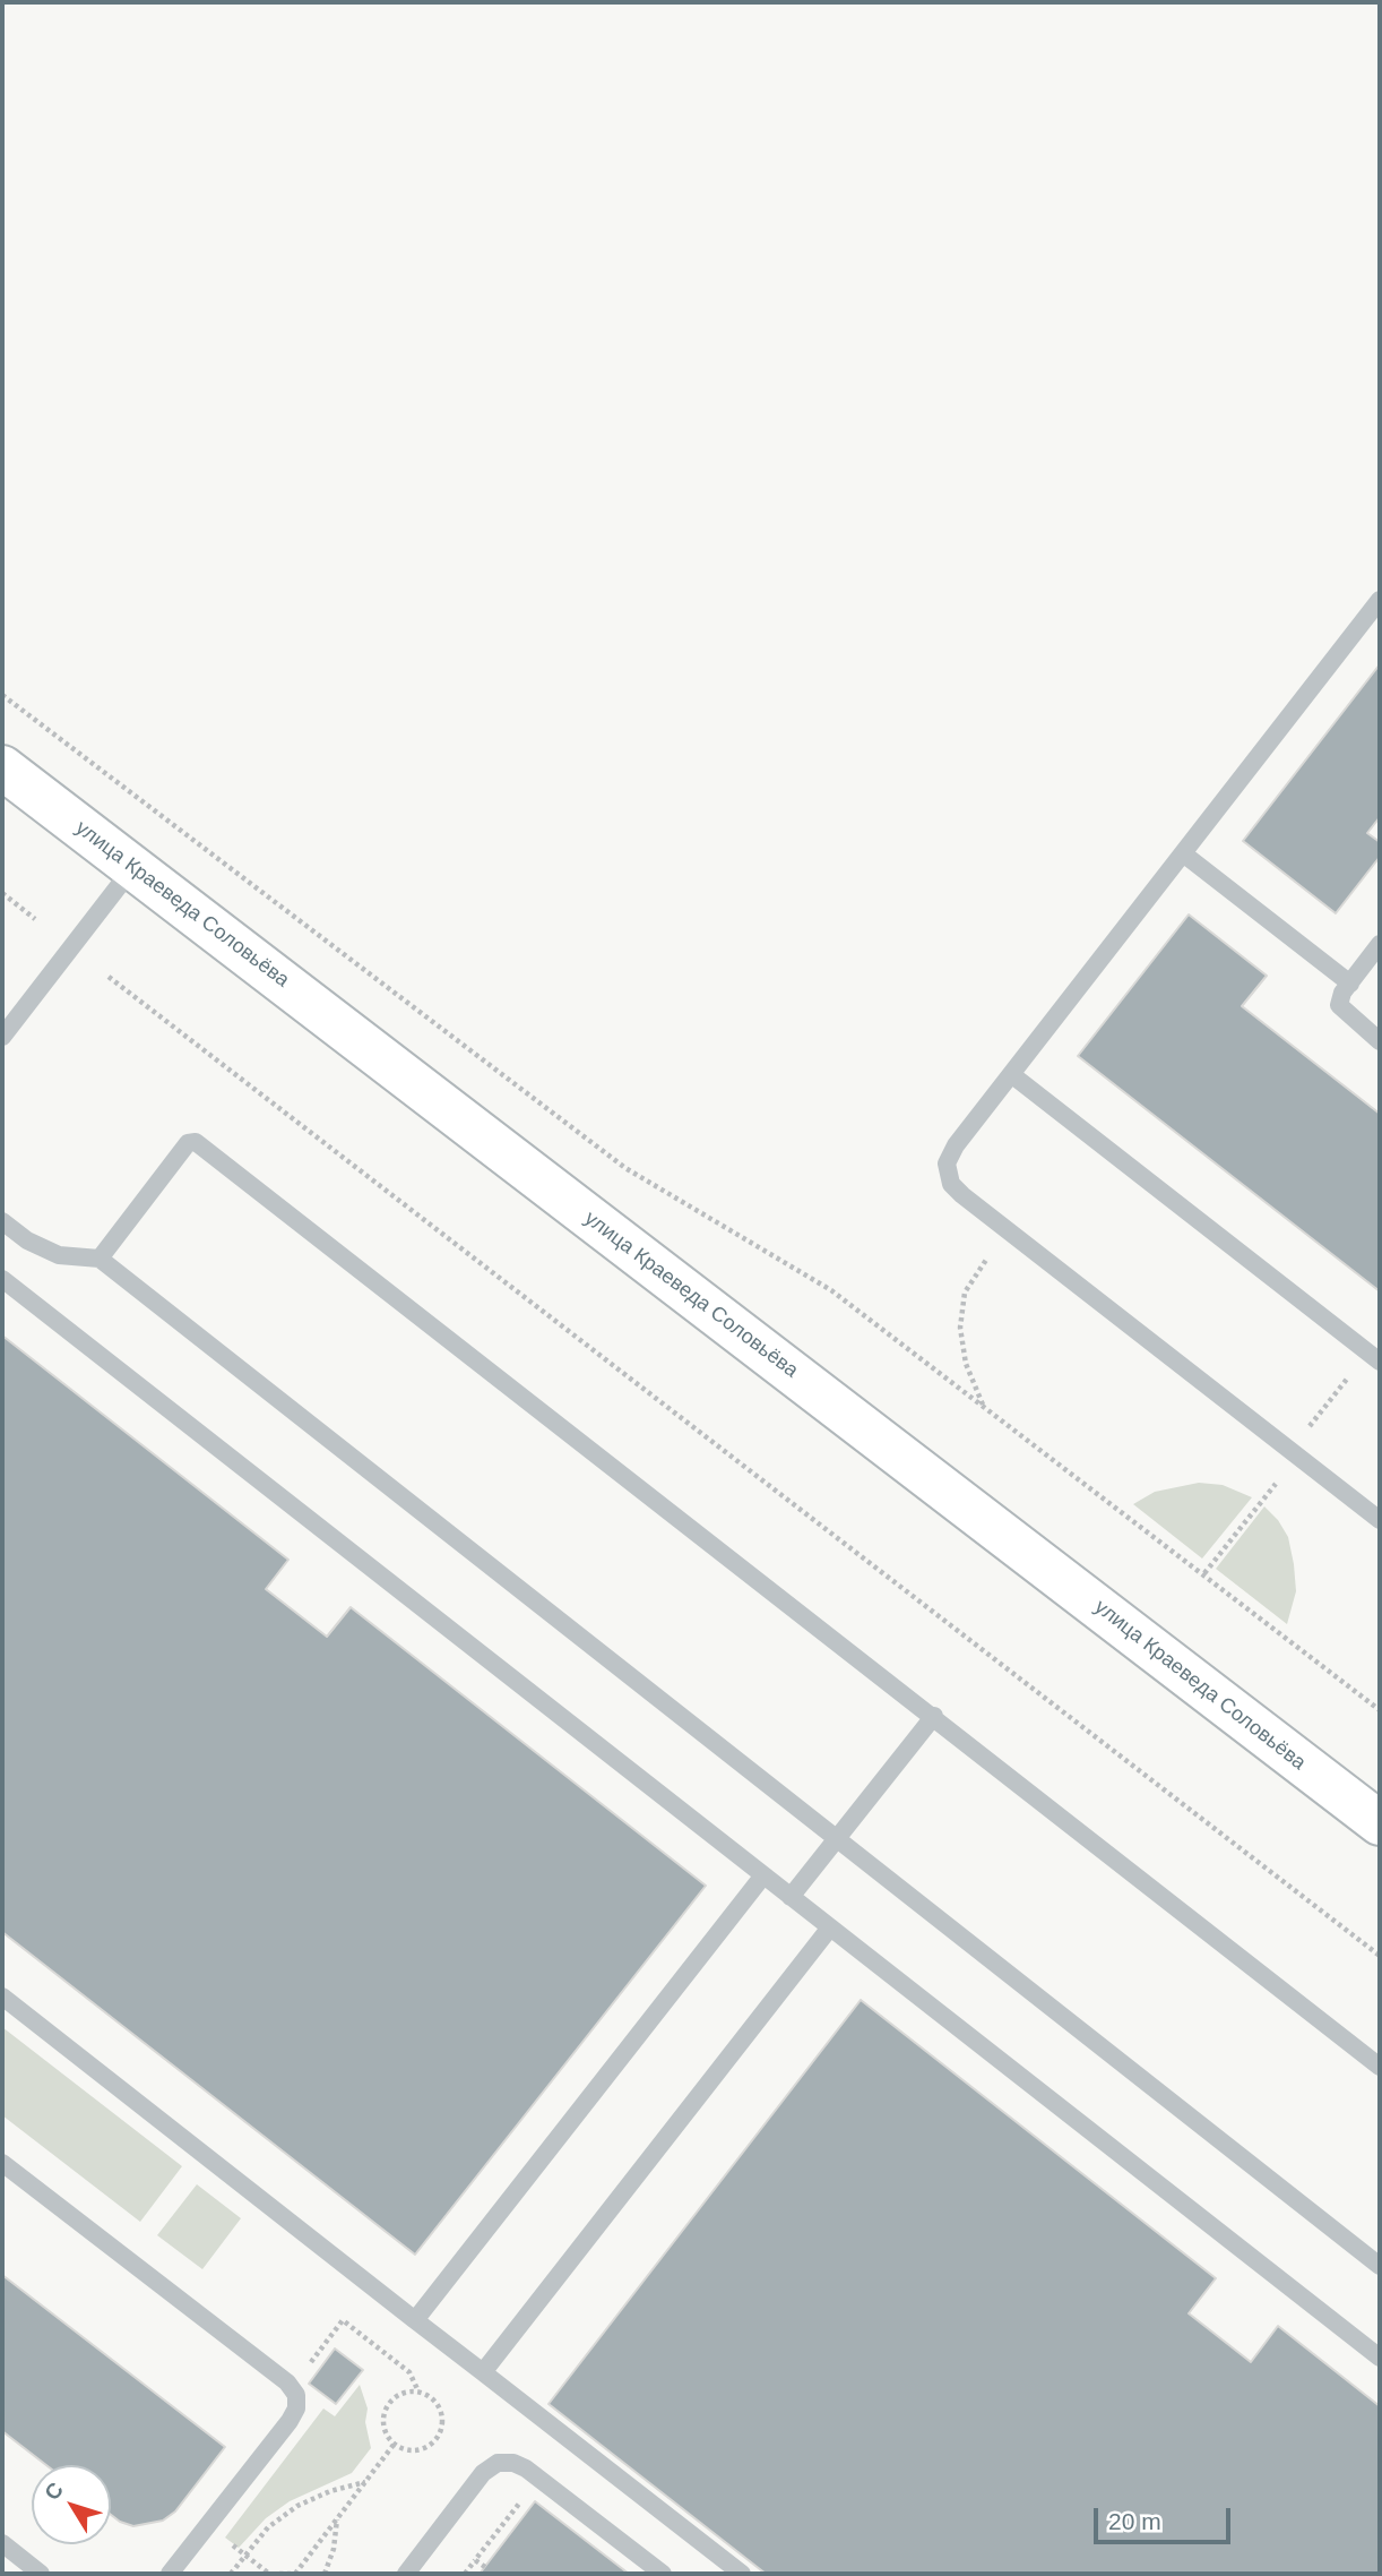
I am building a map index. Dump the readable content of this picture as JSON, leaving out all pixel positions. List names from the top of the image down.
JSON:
{
  "streets": {
    "main road": ["улица Краеведа Соловьёва"]
  },
  "scale_bar": "20 m",
  "north": "top left"
}
